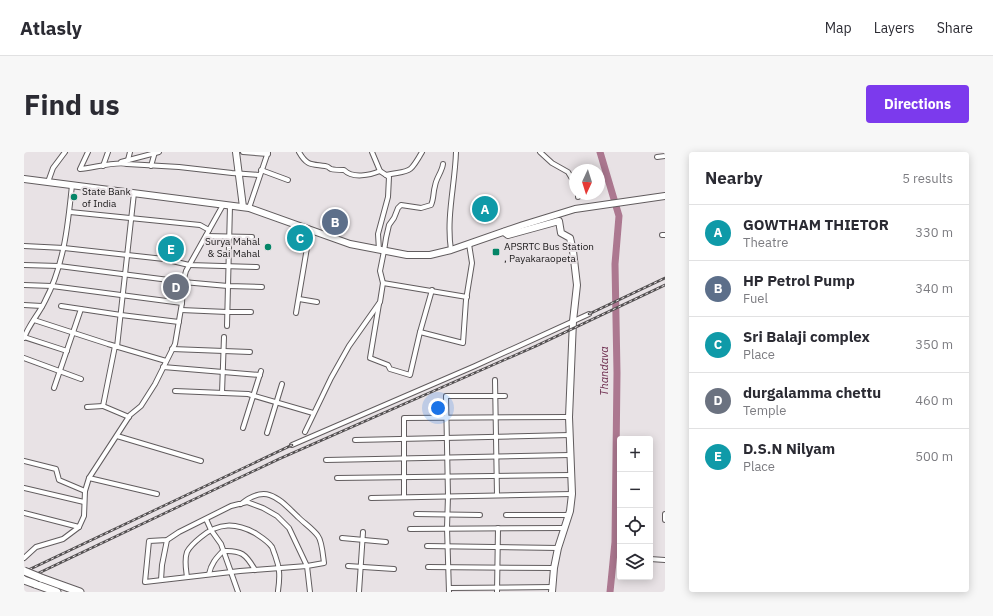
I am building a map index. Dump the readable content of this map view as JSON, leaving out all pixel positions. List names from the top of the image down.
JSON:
{
  "water": ["Thandava"],
  "places": {
    "other": ["State Bank of India", "Surya Mahal & Sai Mahal"],
    "transit": ["APSRTC Bus Station , Payakaraopeta"]
  },
  "north": "bottom",
  "page": {
    "header": "Atlasly",
    "nav": ["Map", "Layers", "Share"],
    "buttons": "Directions",
    "title": "Find us",
    "heading": ["Nearby", "5 results"],
    "pins": [
      "A",
      "B",
      "C",
      "E",
      "D"
    ],
    "list": [
      {
        "mark": "A",
        "name": "GOWTHAM THIETOR",
        "note": "Theatre",
        "value": "330 m"
      },
      {
        "mark": "B",
        "name": "HP Petrol Pump",
        "note": "Fuel",
        "value": "340 m"
      },
      {
        "mark": "C",
        "name": "Sri Balaji complex",
        "note": "Place",
        "value": "350 m"
      },
      {
        "mark": "D",
        "name": "durgalamma chettu",
        "note": "Temple",
        "value": "460 m"
      },
      {
        "mark": "E",
        "name": "D.S.N Nilyam",
        "note": "Place",
        "value": "500 m"
      }
    ],
    "map_buttons": ["+", "−"]
  }
}
